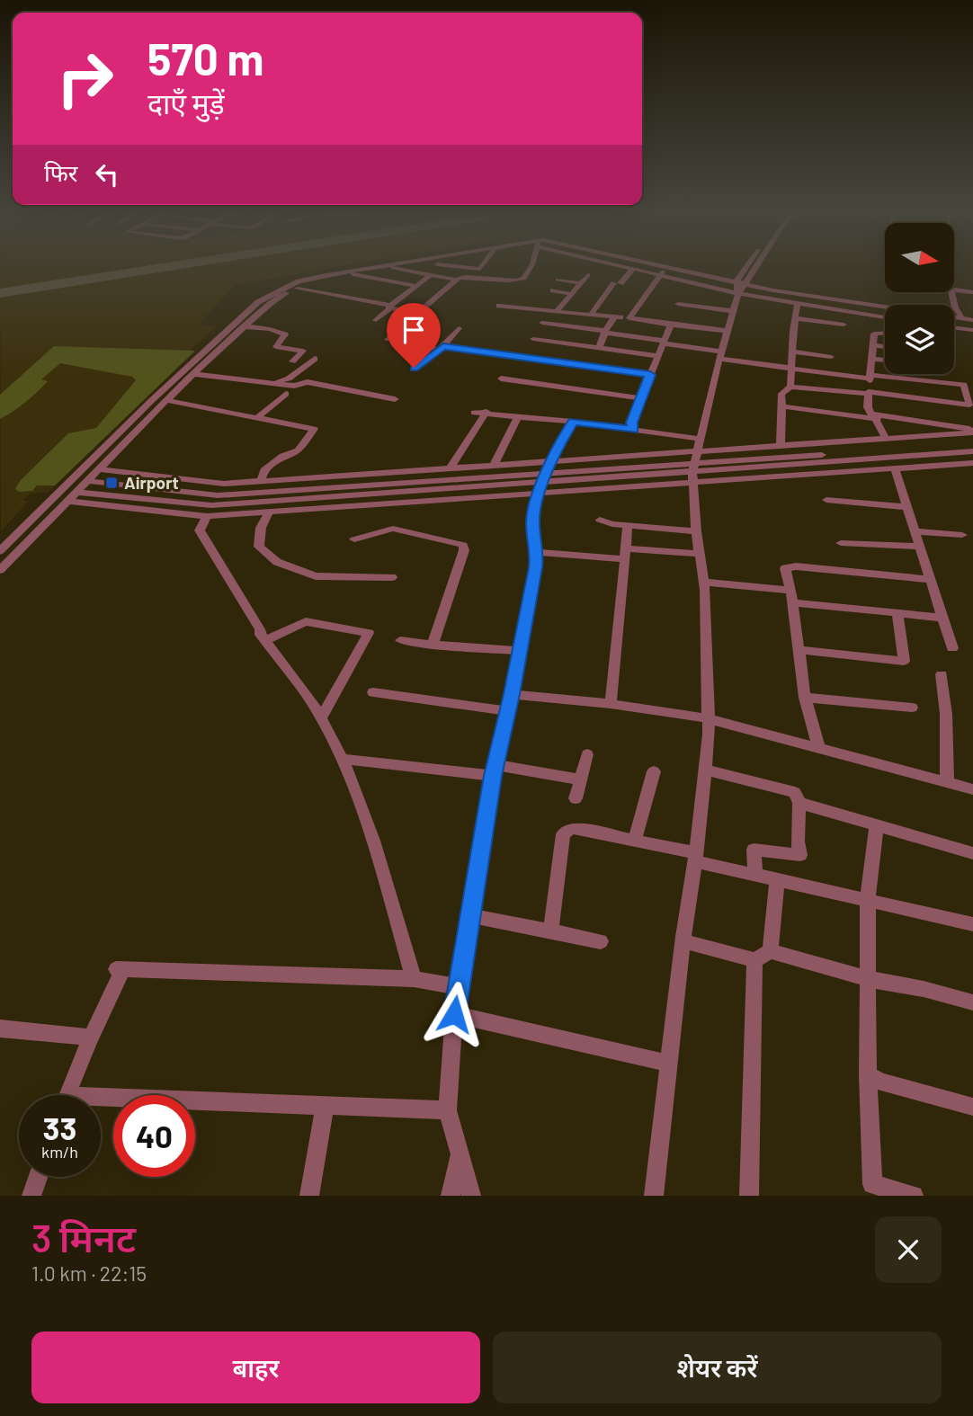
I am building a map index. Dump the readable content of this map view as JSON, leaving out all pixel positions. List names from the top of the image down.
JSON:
{
  "places": {
    "transit": ["Airport"]
  },
  "north": "right",
  "page": {
    "turn": ["570 m", "दाएँ मुड़ें"],
    "then": "फिर",
    "speed": "33 km/h",
    "limit": "40",
    "heading": ["3 मिनट", "1.0 km · 22:15"],
    "buttons": ["बाहर", "शेयर करें"]
  }
}
